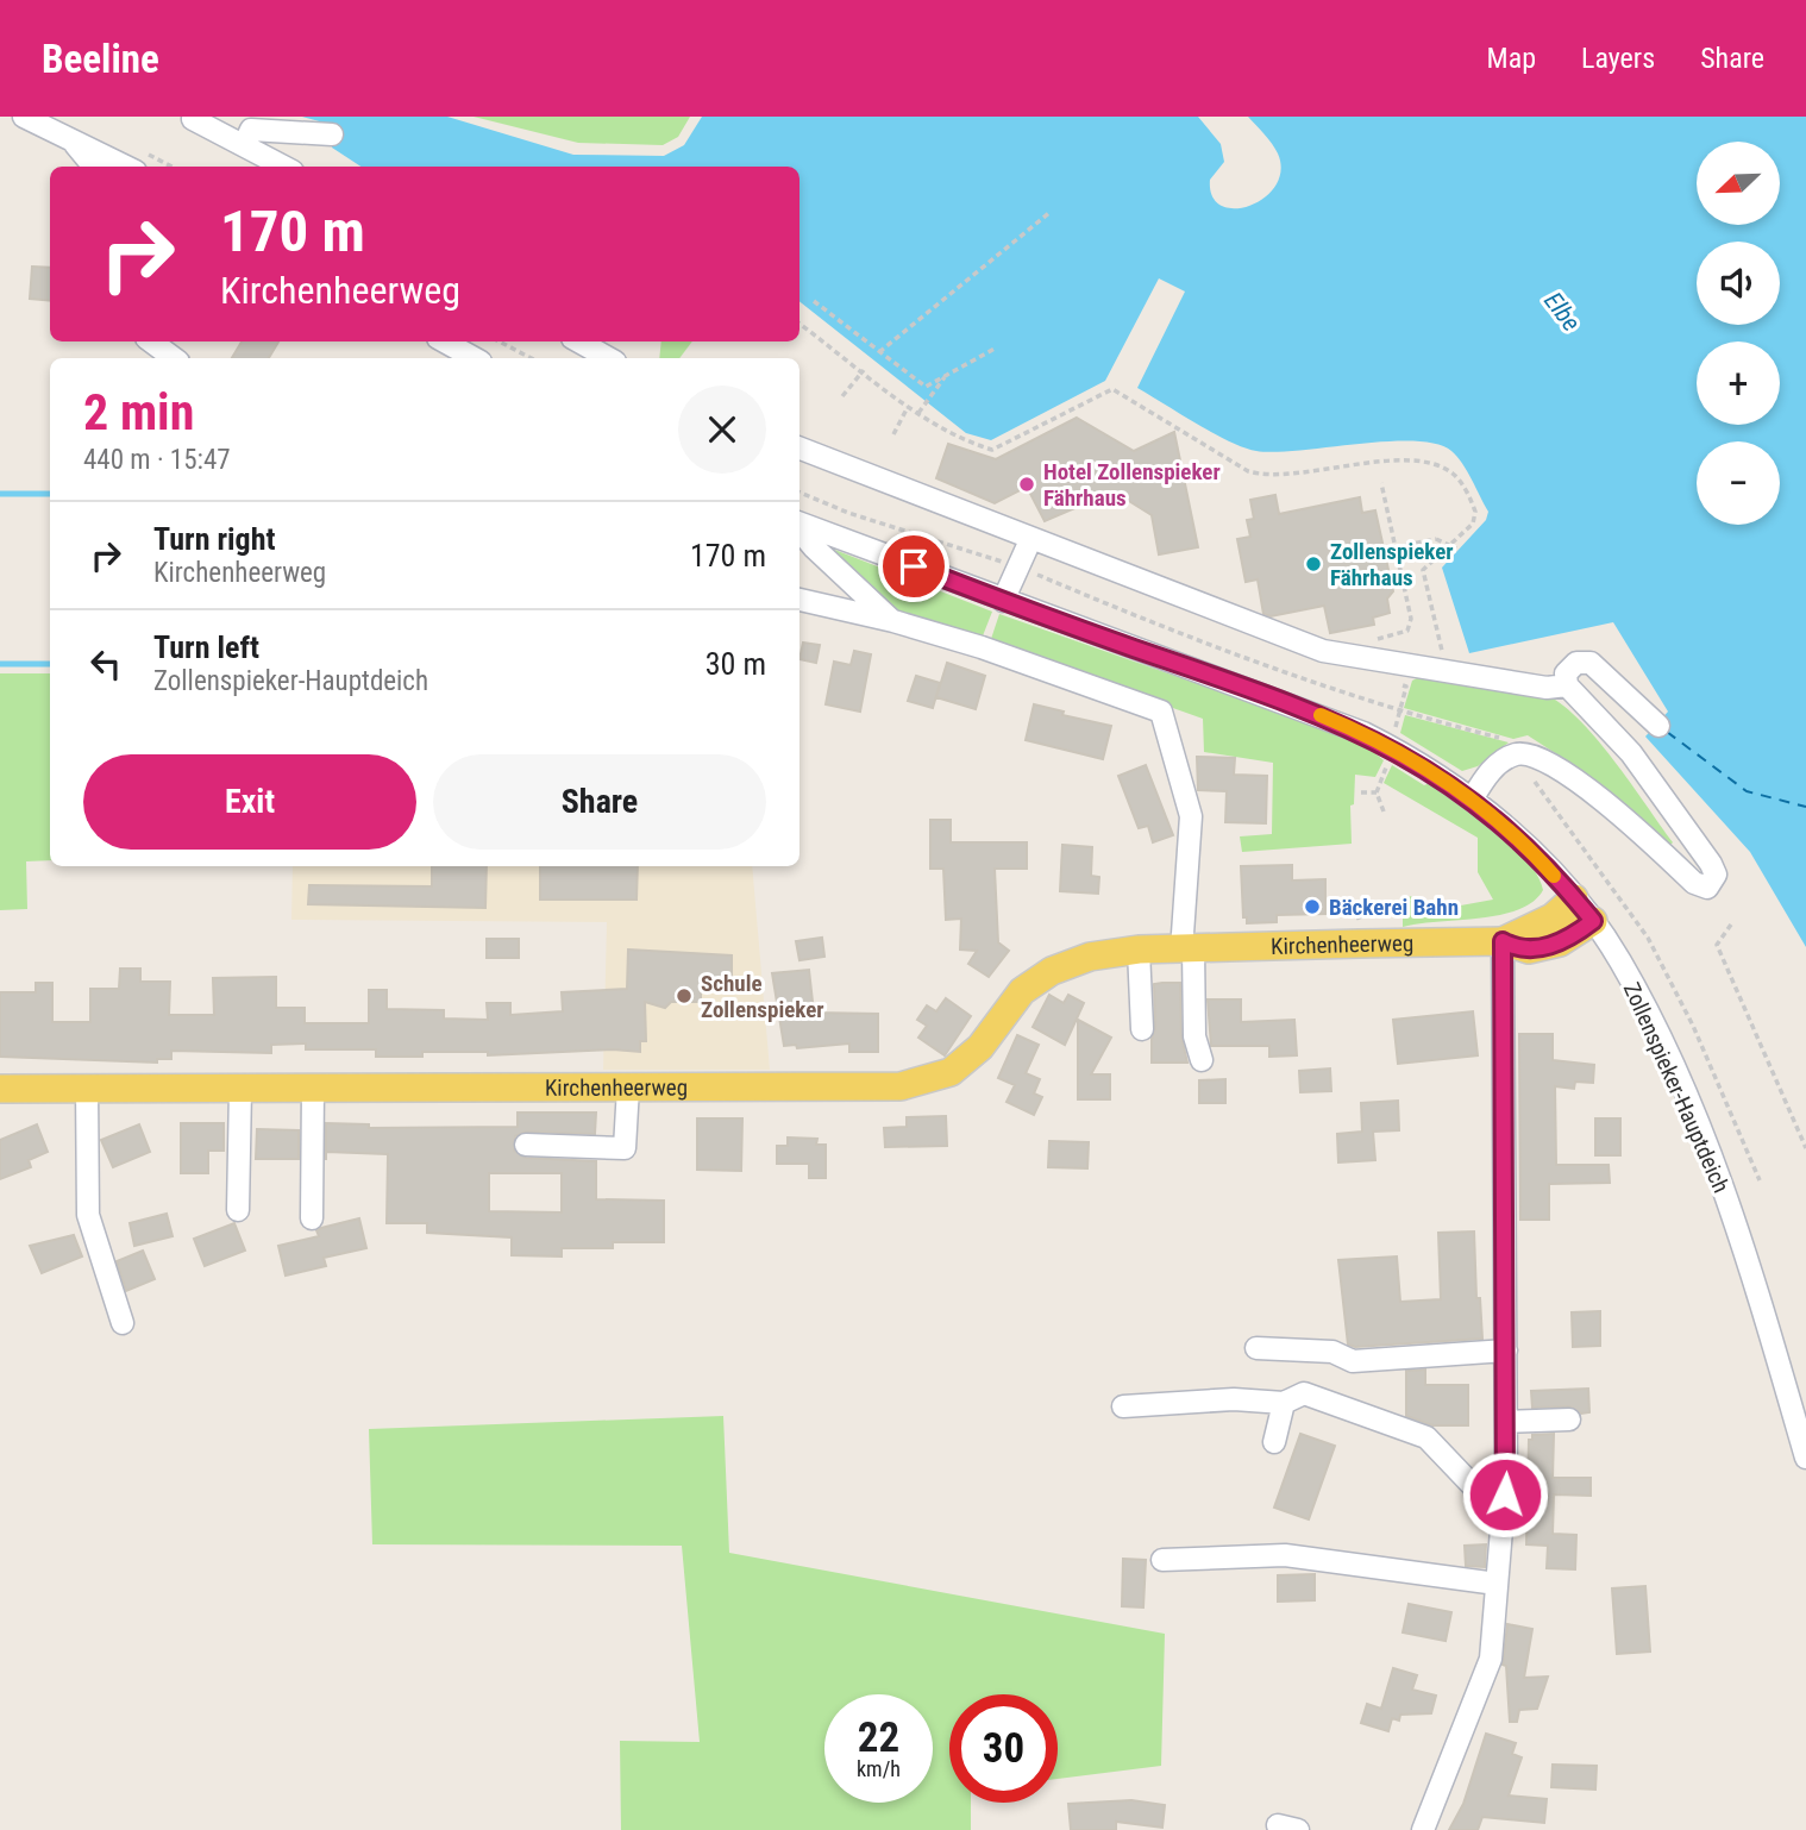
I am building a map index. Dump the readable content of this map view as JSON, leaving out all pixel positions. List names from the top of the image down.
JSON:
{
  "streets": {
    "main road": ["Kirchenheerweg"],
    "street": ["Zollenspieker-Hauptdeich"]
  },
  "crossings": [
    ["Kirchenheerweg", "Zollenspieker-Hauptdeich"]
  ],
  "water": ["Elbe"],
  "places": [
    "Hotel Zollenspieker Fährhaus",
    "Zollenspieker Fährhaus",
    "Bäckerei Bahn",
    "Schule Zollenspieker"
  ],
  "north": "bottom left",
  "page": {
    "header": "Beeline",
    "nav": ["Map", "Layers", "Share"],
    "map_buttons": ["+", "−"],
    "turn": ["170 m", "Kirchenheerweg"],
    "heading": ["2 min", "440 m · 15:47"],
    "list": [
      {
        "name": "Turn right",
        "note": "Kirchenheerweg",
        "value": "170 m"
      },
      {
        "name": "Turn left",
        "note": "Zollenspieker-Hauptdeich",
        "value": "30 m"
      }
    ],
    "buttons": ["Exit", "Share"],
    "speed": "22 km/h",
    "limit": "30"
  }
}
